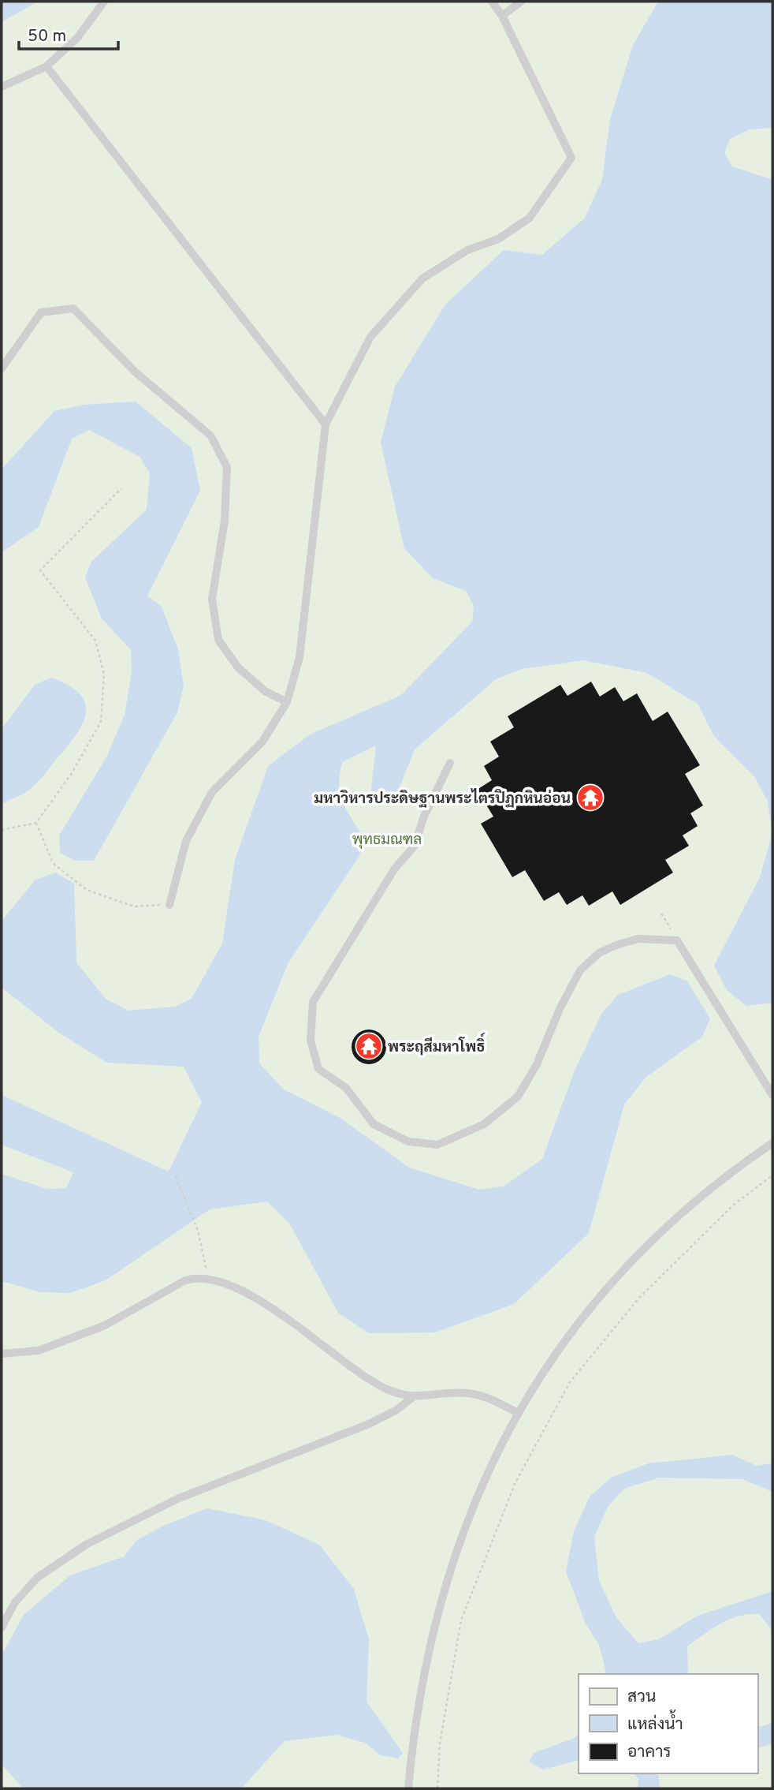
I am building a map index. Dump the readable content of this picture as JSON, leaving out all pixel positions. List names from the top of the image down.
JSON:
{
  "parks": ["พุทธมณฑล"],
  "places": {
    "temple": ["มหาวิหารประดิษฐานพระไตรปิฏกหินอ่อน", "พระฤสีมหาโพธิ์"]
  },
  "legend": ["สวน", "แหล่งน้ำ", "อาคาร"],
  "scale_bar": "50 m"
}
